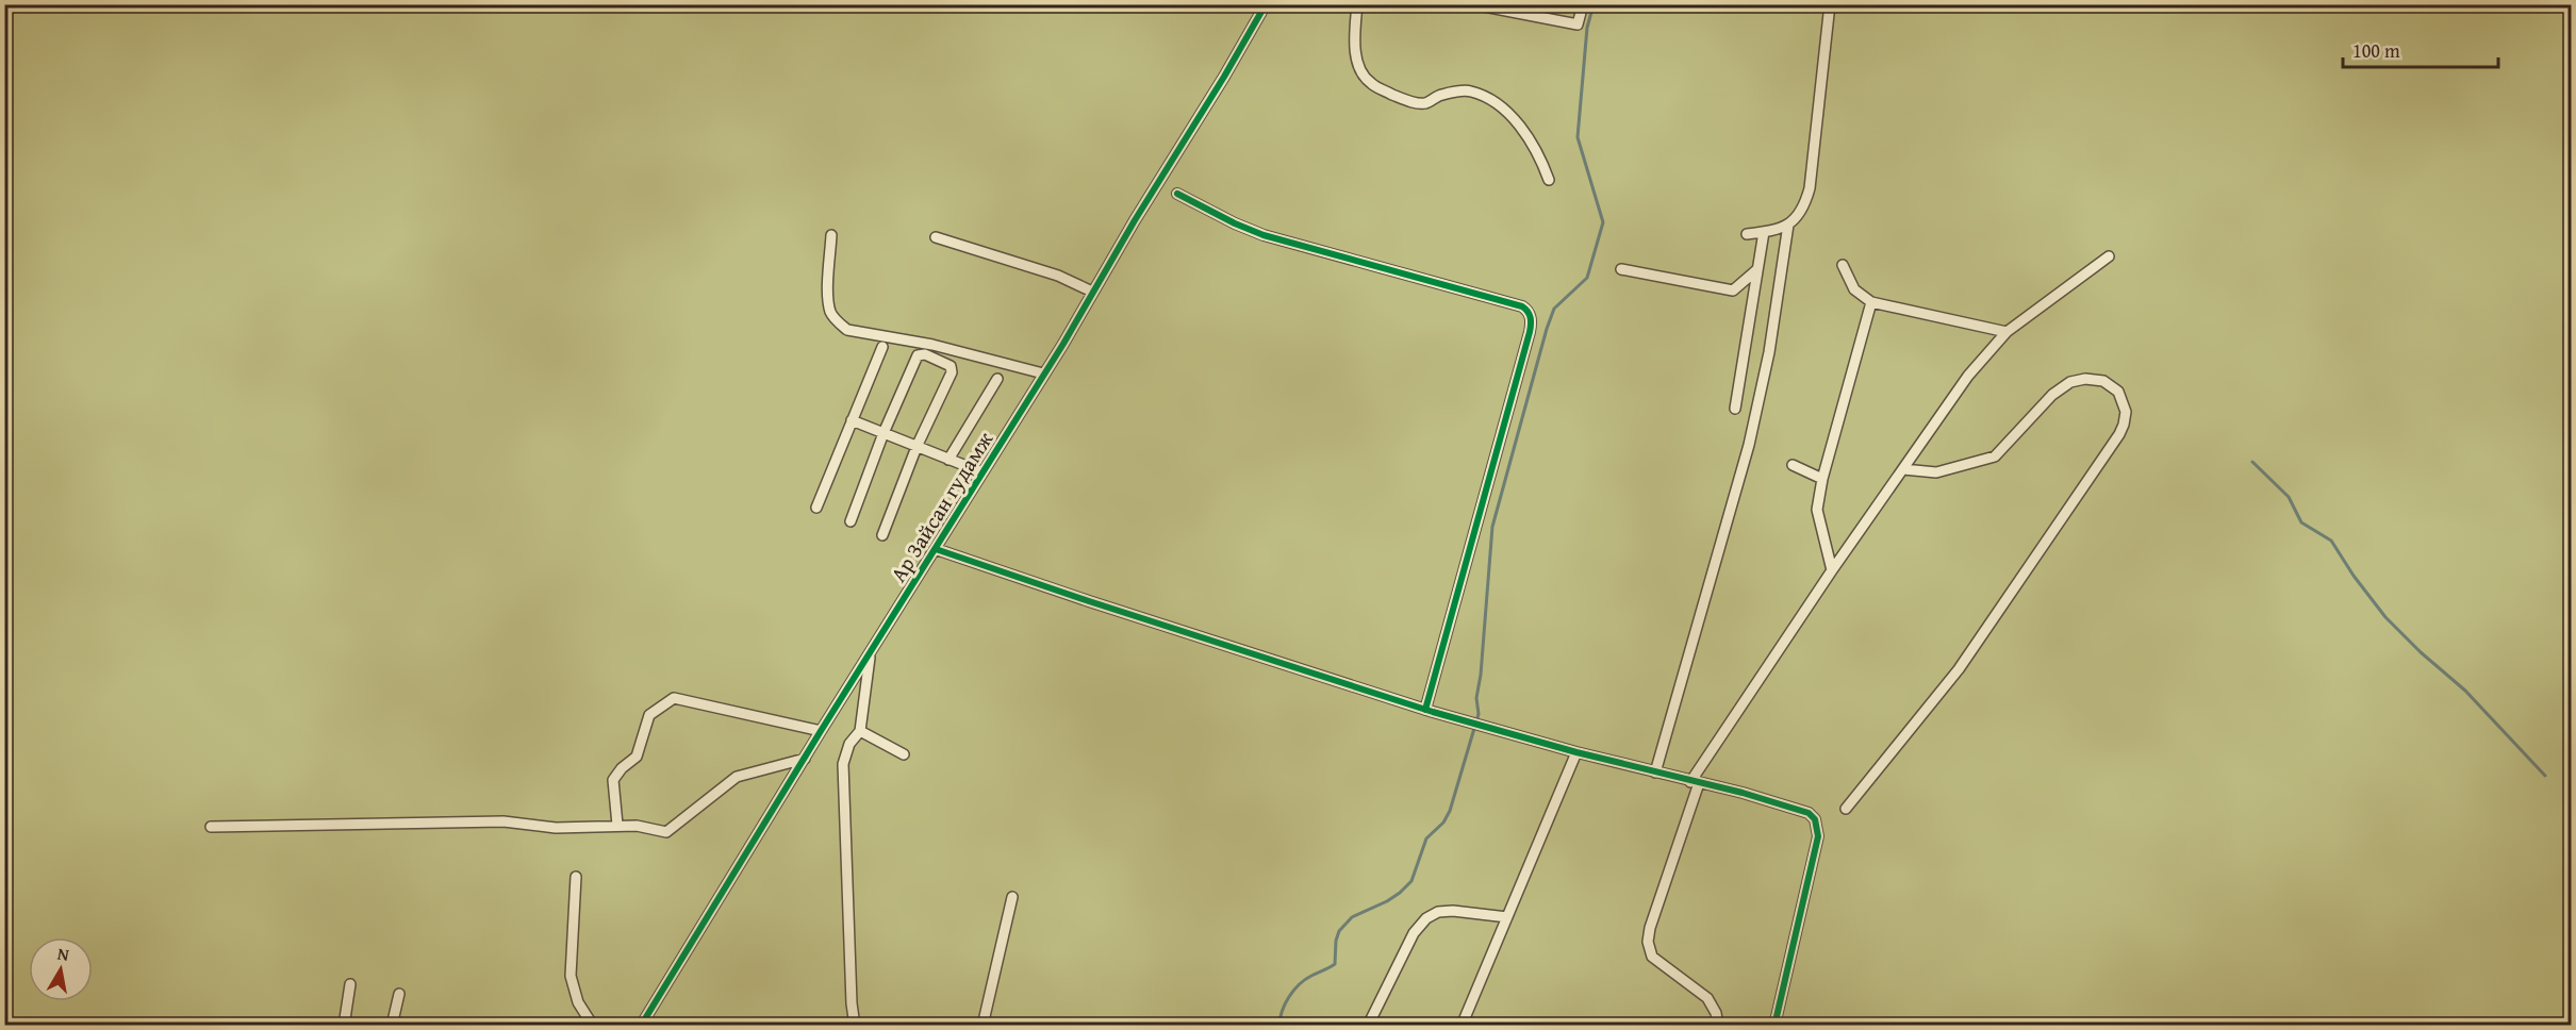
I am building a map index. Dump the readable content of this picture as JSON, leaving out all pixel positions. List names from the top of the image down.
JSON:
{
  "streets": {
    "street": ["Ар Зайсан гудамж"]
  },
  "scale_bar": "100 m",
  "north": "top"
}
